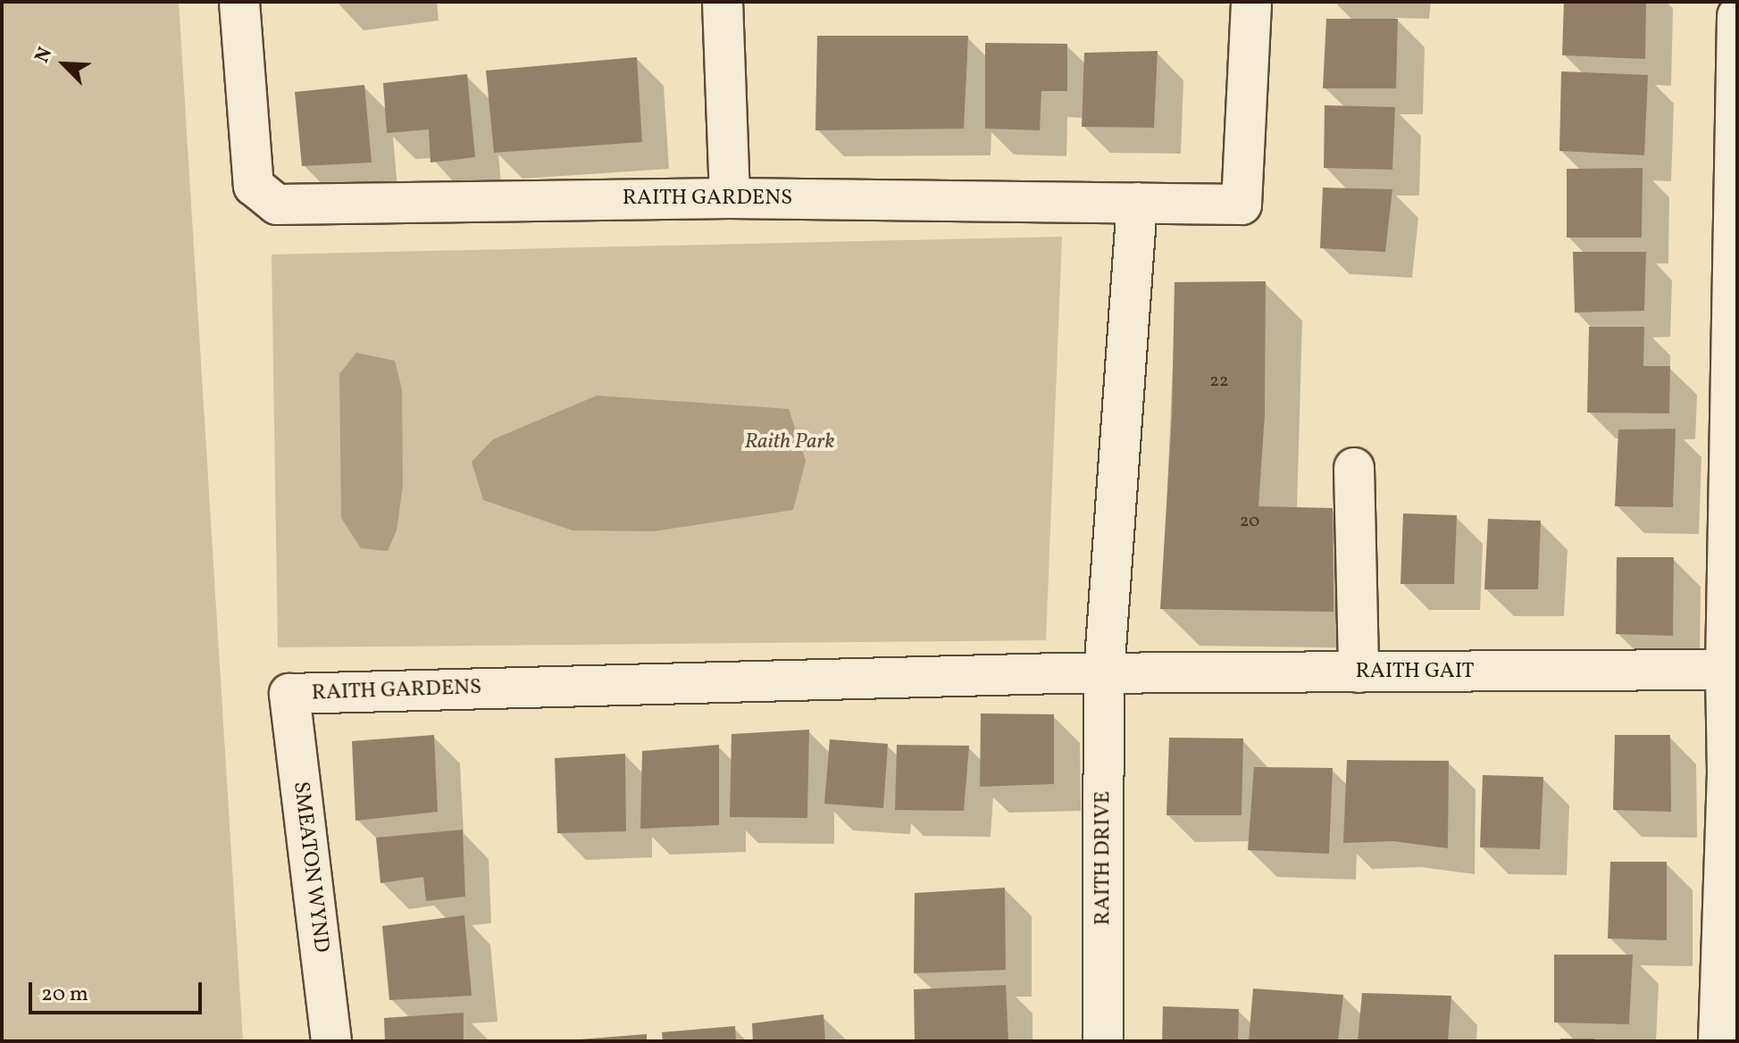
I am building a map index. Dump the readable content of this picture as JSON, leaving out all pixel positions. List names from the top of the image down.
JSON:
{
  "streets": {
    "street": [
      "RAITH GARDENS",
      "RAITH GAIT",
      "RAITH DRIVE",
      "SMEATON WYND"
    ]
  },
  "crossings": [
    ["RAITH GARDENS", "RAITH GAIT"],
    ["RAITH GARDENS", "RAITH DRIVE"],
    ["RAITH GARDENS", "SMEATON WYND"],
    ["RAITH GAIT", "RAITH DRIVE"]
  ],
  "parks": ["Raith Park"],
  "house_numbers": ["22", "20"],
  "scale_bar": "20 m",
  "north": "top left"
}
